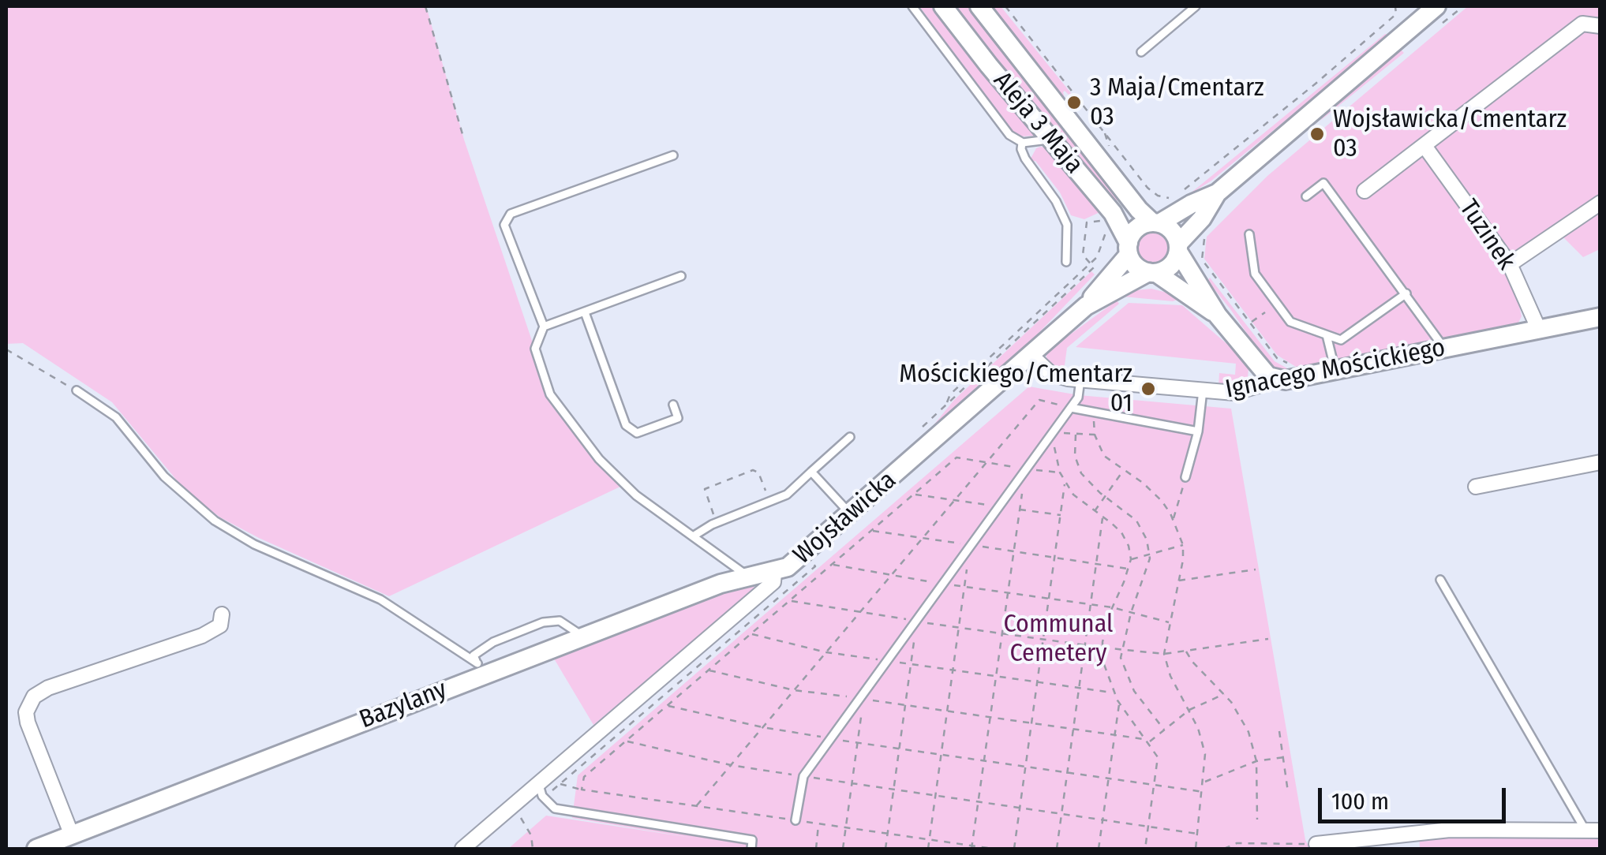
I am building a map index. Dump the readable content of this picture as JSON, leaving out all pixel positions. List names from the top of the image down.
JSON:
{
  "streets": {
    "street": [
      "Aleja 3 Maja",
      "Tuzinek",
      "Ignacego Mościckiego",
      "Wojsławicka",
      "Bazylany"
    ]
  },
  "crossings": [
    ["Aleja 3 Maja", "Wojsławicka"],
    ["Tuzinek", "Ignacego Mościckiego"],
    ["Ignacego Mościckiego", "Wojsławicka"],
    ["Wojsławicka", "Bazylany"]
  ],
  "parks": ["Communal Cemetery"],
  "places": ["3 Maja/Cmentarz 03", "Wojsławicka/Cmentarz 03", "Mościckiego/Cmentarz 01"],
  "scale_bar": "100 m"
}
